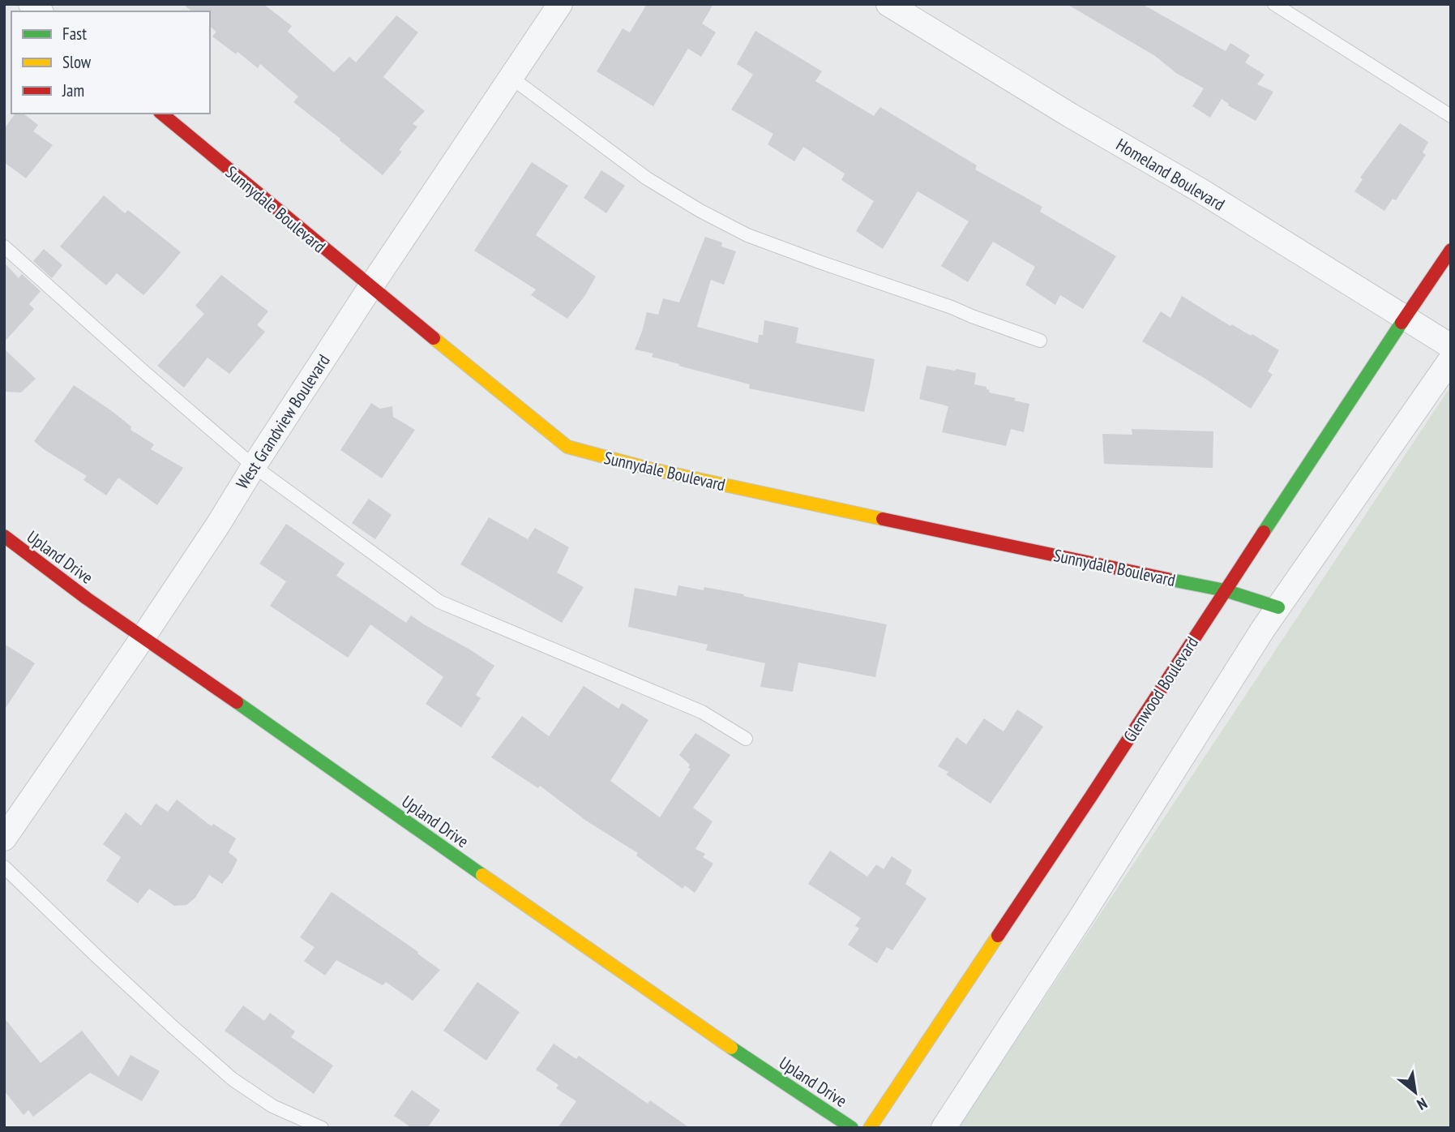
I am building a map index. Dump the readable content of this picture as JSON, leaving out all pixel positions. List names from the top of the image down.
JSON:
{
  "streets": {
    "street": [
      "Homeland Boulevard",
      "Sunnydale Boulevard",
      "West Grandview Boulevard",
      "Upland Drive",
      "Glenwood Boulevard"
    ]
  },
  "crossings": [
    ["Homeland Boulevard", "Glenwood Boulevard"],
    ["Sunnydale Boulevard", "West Grandview Boulevard"],
    ["Sunnydale Boulevard", "Glenwood Boulevard"],
    ["West Grandview Boulevard", "Upland Drive"]
  ],
  "legend": ["Fast", "Slow", "Jam"],
  "north": "bottom right"
}
